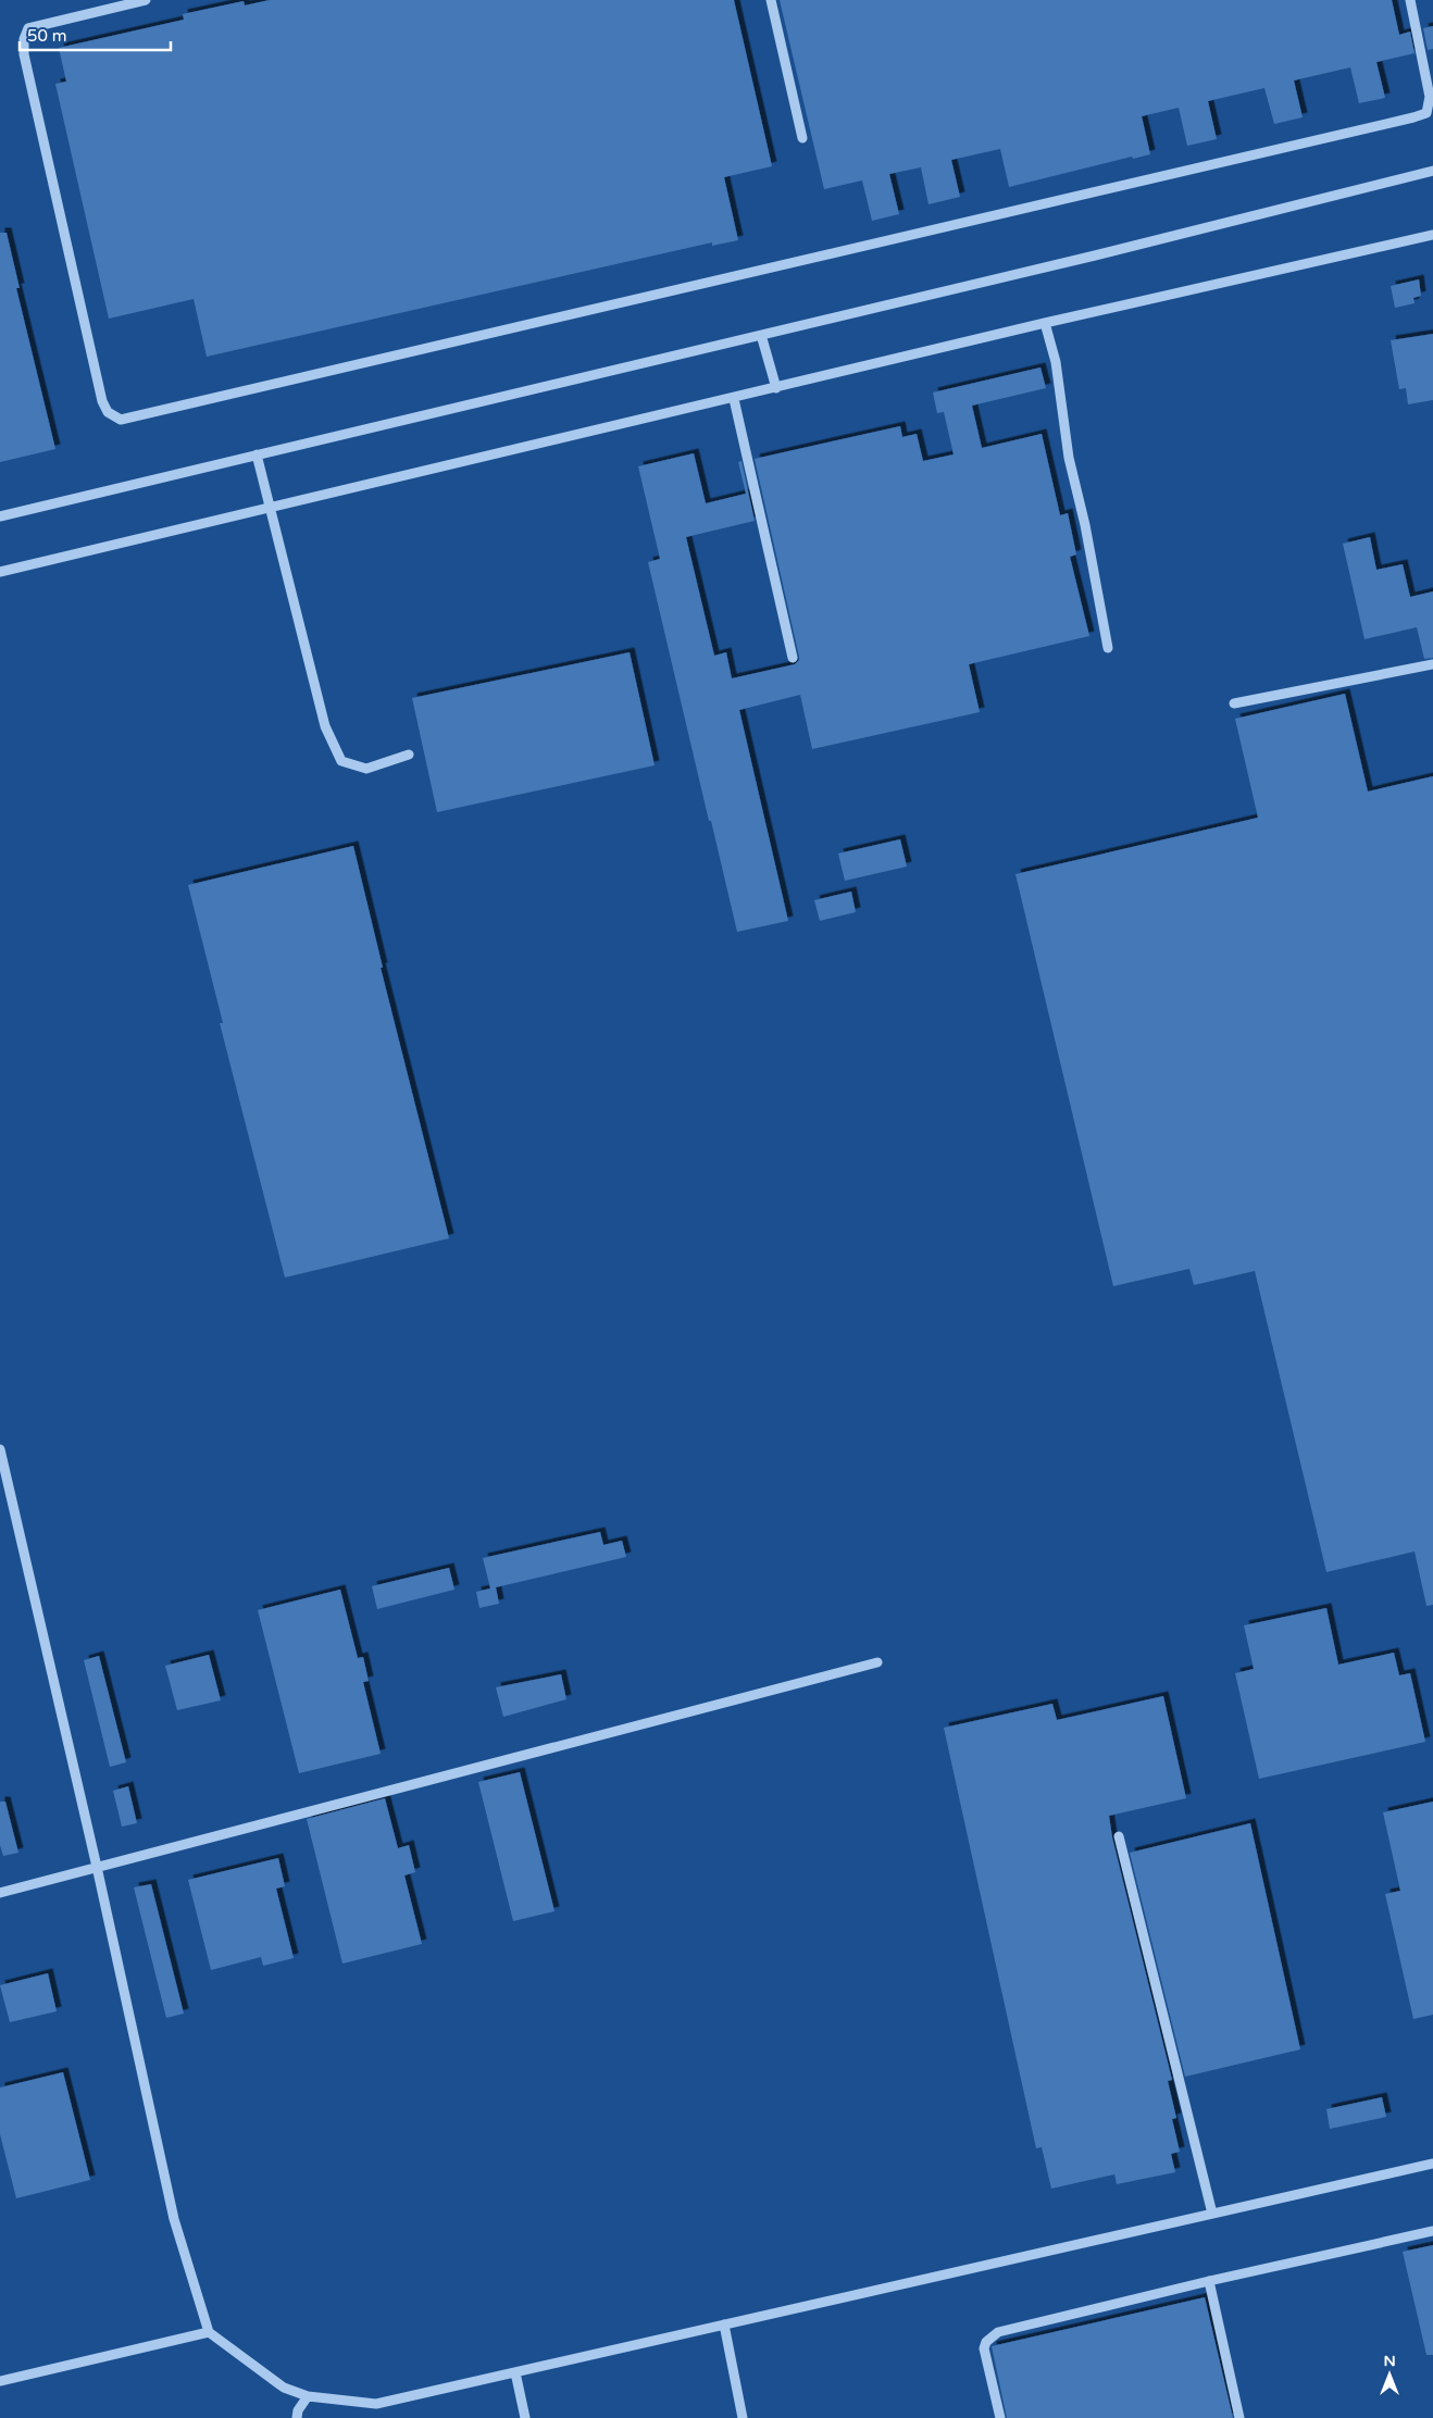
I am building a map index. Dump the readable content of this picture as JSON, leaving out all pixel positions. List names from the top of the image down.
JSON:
{
  "scale_bar": "50 m",
  "north": "top"
}
